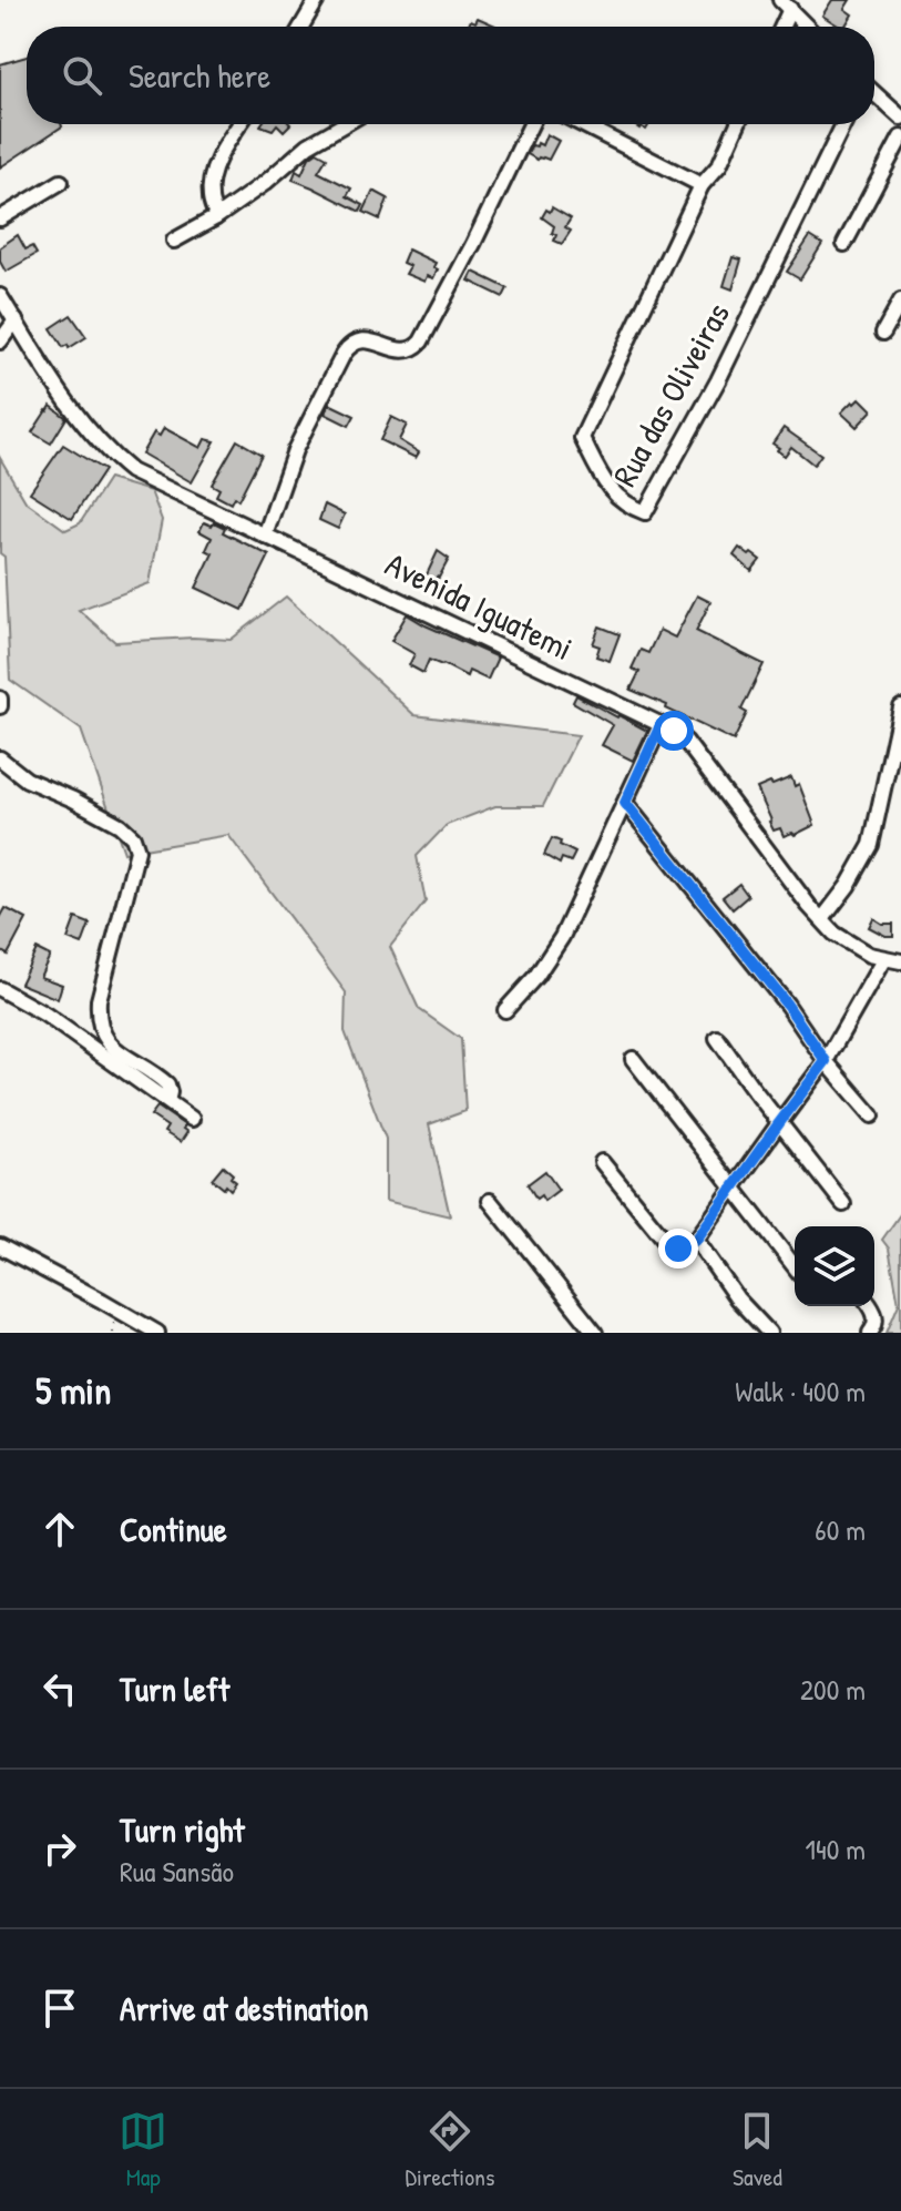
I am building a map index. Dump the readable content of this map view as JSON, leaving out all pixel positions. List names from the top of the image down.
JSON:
{
  "streets": {
    "street": ["Rua das Oliveiras", "Avenida Iguatemi"]
  },
  "page": {
    "search": "Search here",
    "heading": ["5 min", "Walk · 400 m"],
    "list": [
      ["Continue", "60 m"],
      ["Turn left", "200 m"],
      ["Turn right", "Rua Sansão", "140 m"],
      "Arrive at destination"
    ],
    "nav": ["Map", "Directions", "Saved"]
  }
}
